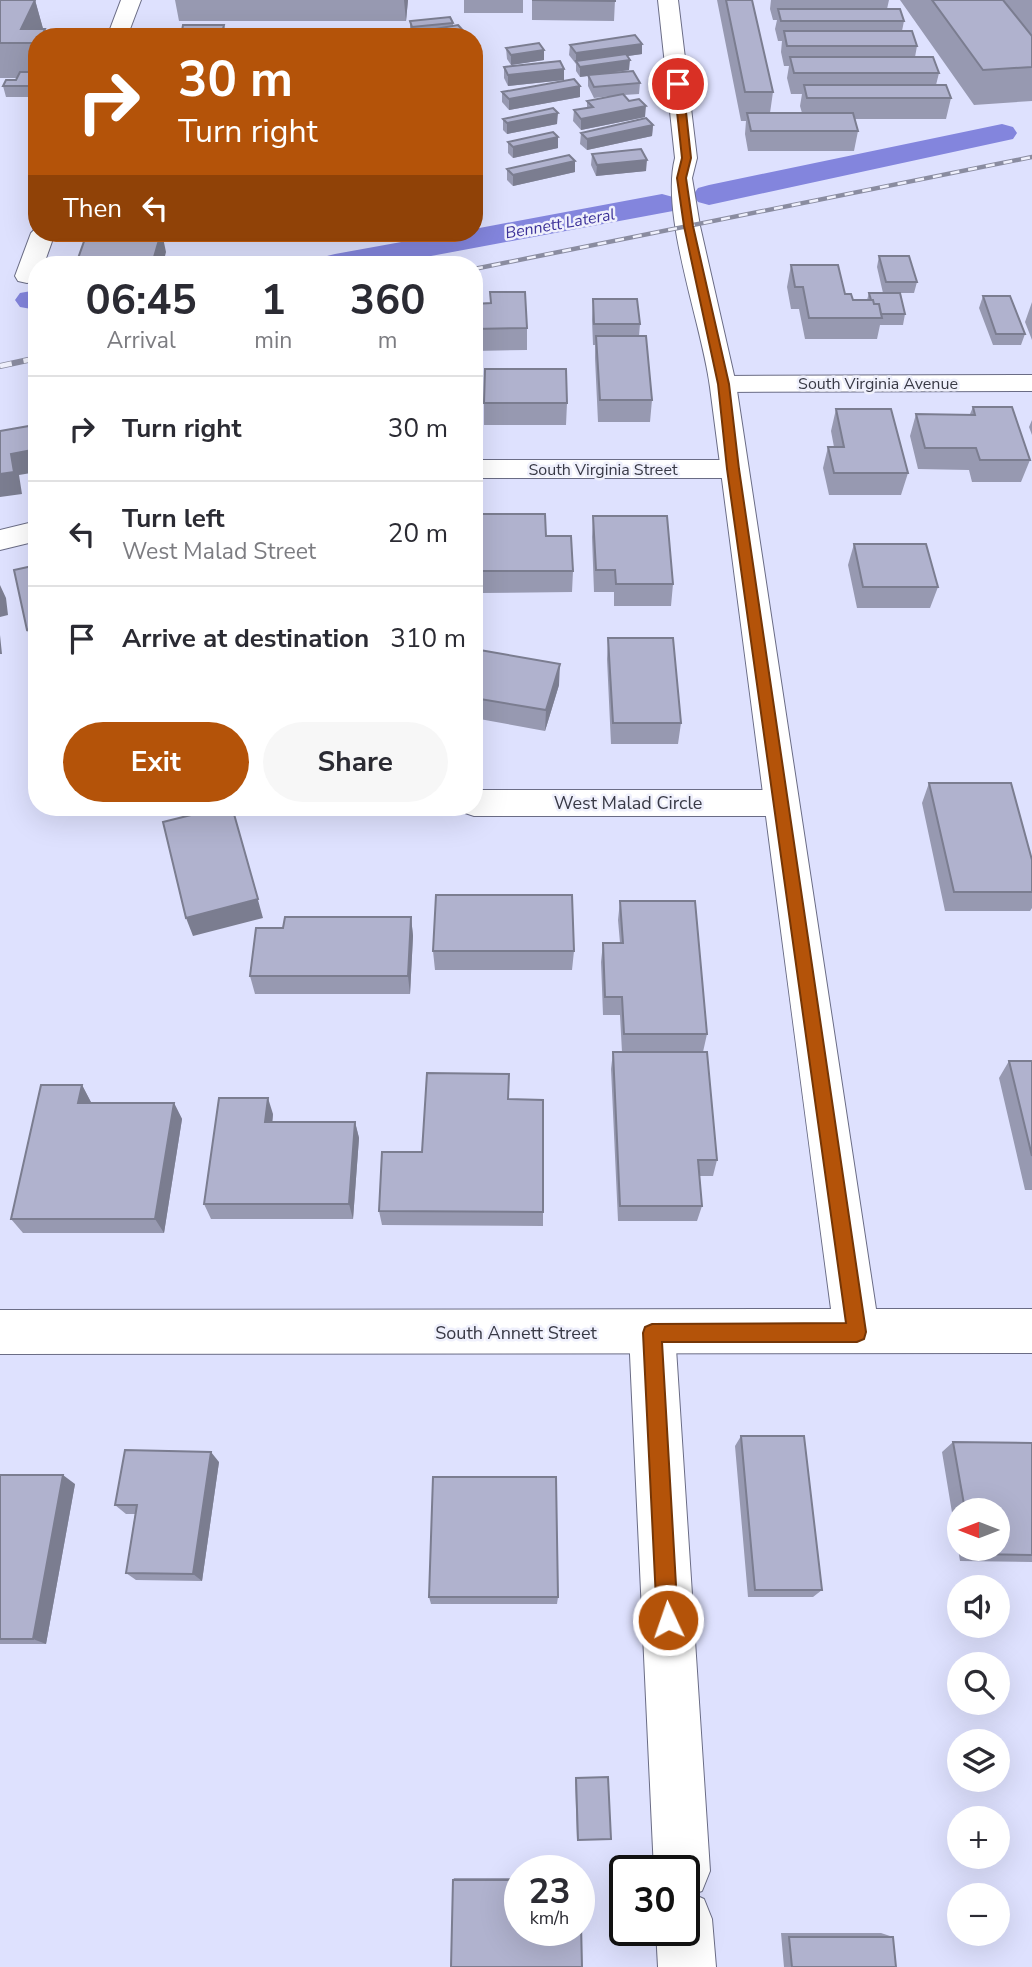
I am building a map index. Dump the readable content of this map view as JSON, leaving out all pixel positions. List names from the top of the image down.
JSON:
{
  "streets": {
    "street": [
      "South Virginia Avenue",
      "South Virginia Street",
      "West Malad Circle",
      "South Annett Street"
    ]
  },
  "water": ["Bennett Lateral"],
  "north": "left",
  "page": {
    "turn": ["30 m", "Turn right"],
    "then": "Then",
    "eta": [
      "06:45",
      "Arrival",
      "1",
      "min",
      "360",
      "m"
    ],
    "list": [
      {
        "name": "Turn right",
        "value": "30 m"
      },
      {
        "name": "Turn left",
        "note": "West Malad Street",
        "value": "20 m"
      },
      {
        "name": "Arrive at destination",
        "value": "310 m"
      }
    ],
    "buttons": ["Exit", "Share"],
    "map_buttons": ["+", "−"],
    "speed": "23 km/h",
    "limit": "30"
  }
}
